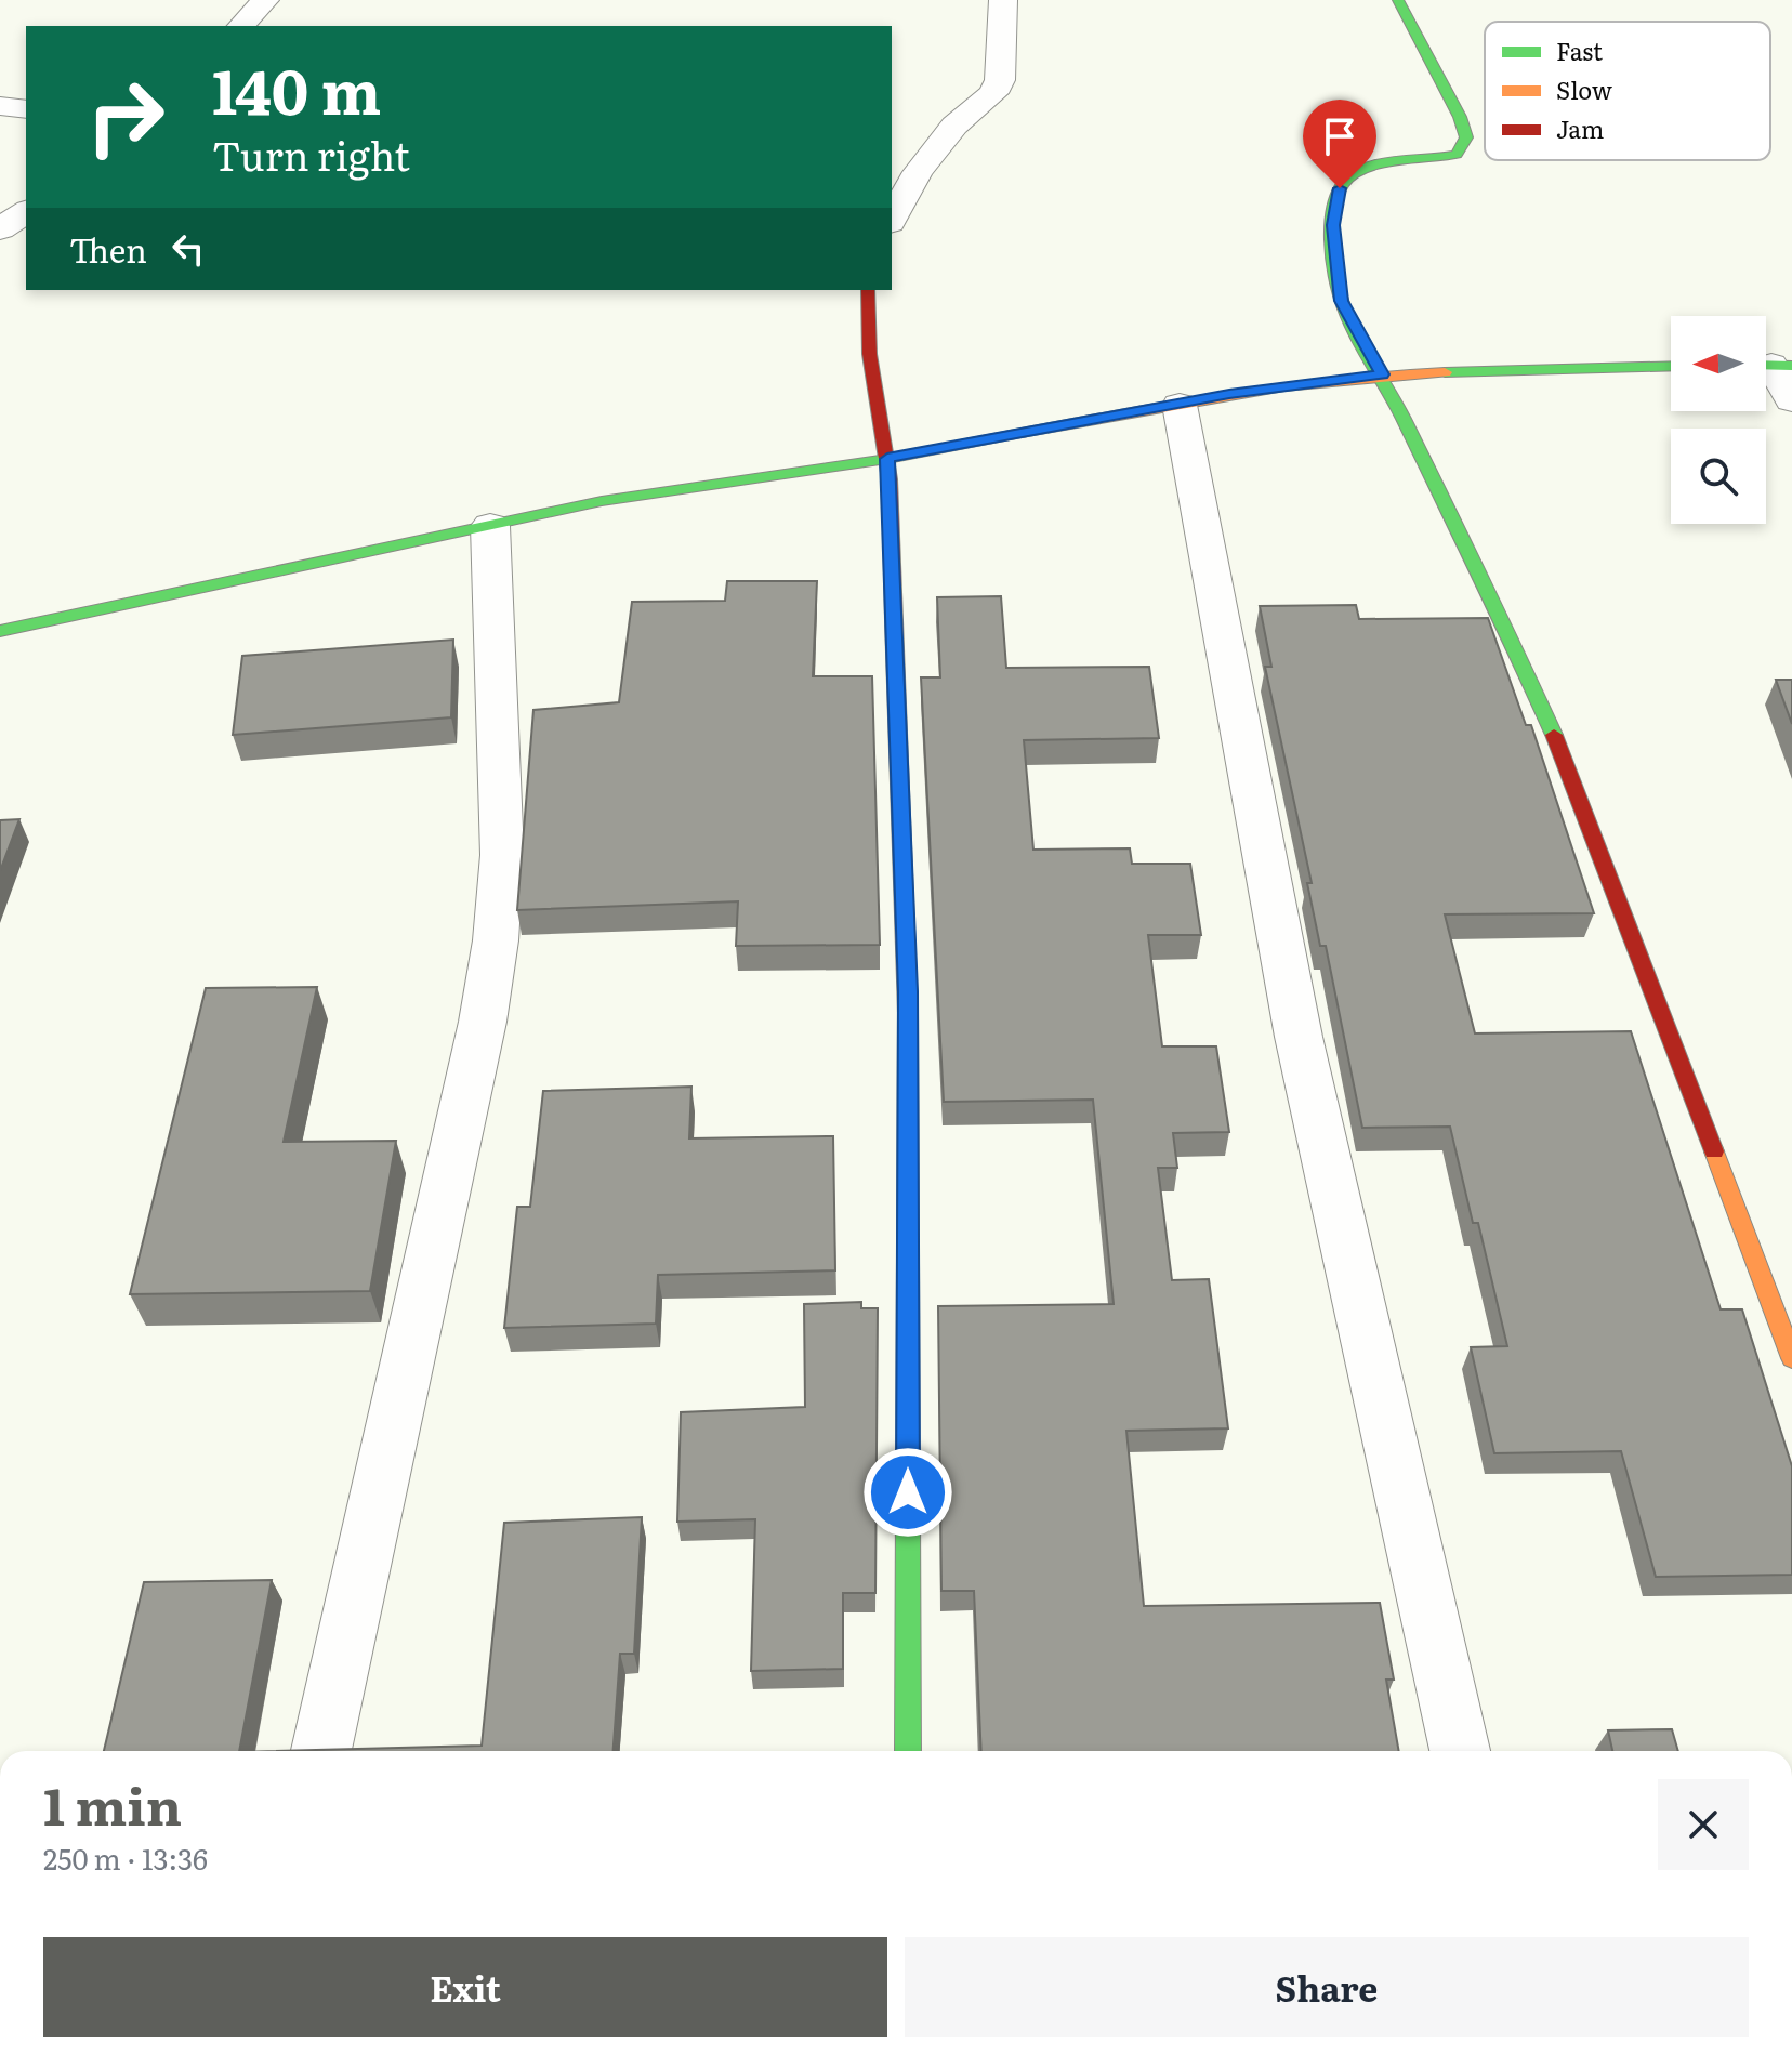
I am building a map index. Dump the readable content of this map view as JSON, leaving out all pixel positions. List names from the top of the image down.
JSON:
{
  "legend": ["Fast", "Slow", "Jam"],
  "north": "left",
  "page": {
    "turn": ["140 m", "Turn right"],
    "then": "Then",
    "heading": ["1 min", "250 m · 13:36"],
    "buttons": ["Exit", "Share"]
  }
}
